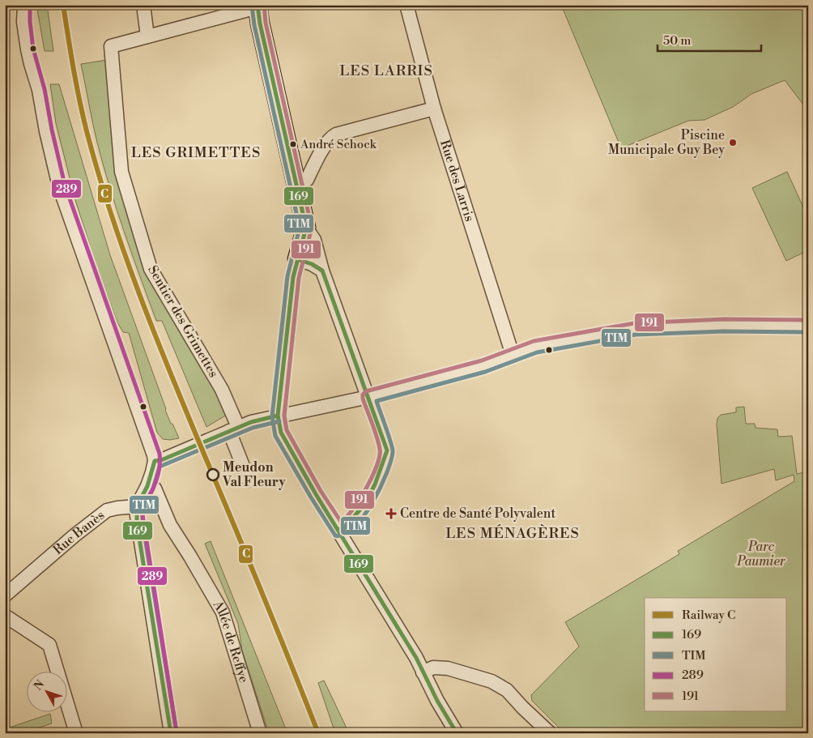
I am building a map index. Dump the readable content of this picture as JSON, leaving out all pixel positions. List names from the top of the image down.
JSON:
{
  "streets": {
    "street": [
      "Rue des Larris",
      "Sentier des Grimettes",
      "Rue Banès",
      "Allée de Reffye"
    ]
  },
  "districts": ["LES LARRIS", "LES GRIMETTES", "LES MÉNAGÈRES"],
  "parks": ["Parc Paumier"],
  "places": {
    "other": ["Piscine Municipale Guy Bey", "André Schock", "Meudon Val Fleury"],
    "health": ["Centre de Santé Polyvalent"]
  },
  "lines": [
    "rail line C",
    "transit line 169",
    "transit line 289",
    "transit line 191",
    "transit line TIM"
  ],
  "legend": [
    "Railway C",
    "169",
    "TIM",
    "289",
    "191"
  ],
  "scale_bar": "50 m",
  "north": "top left"
}
